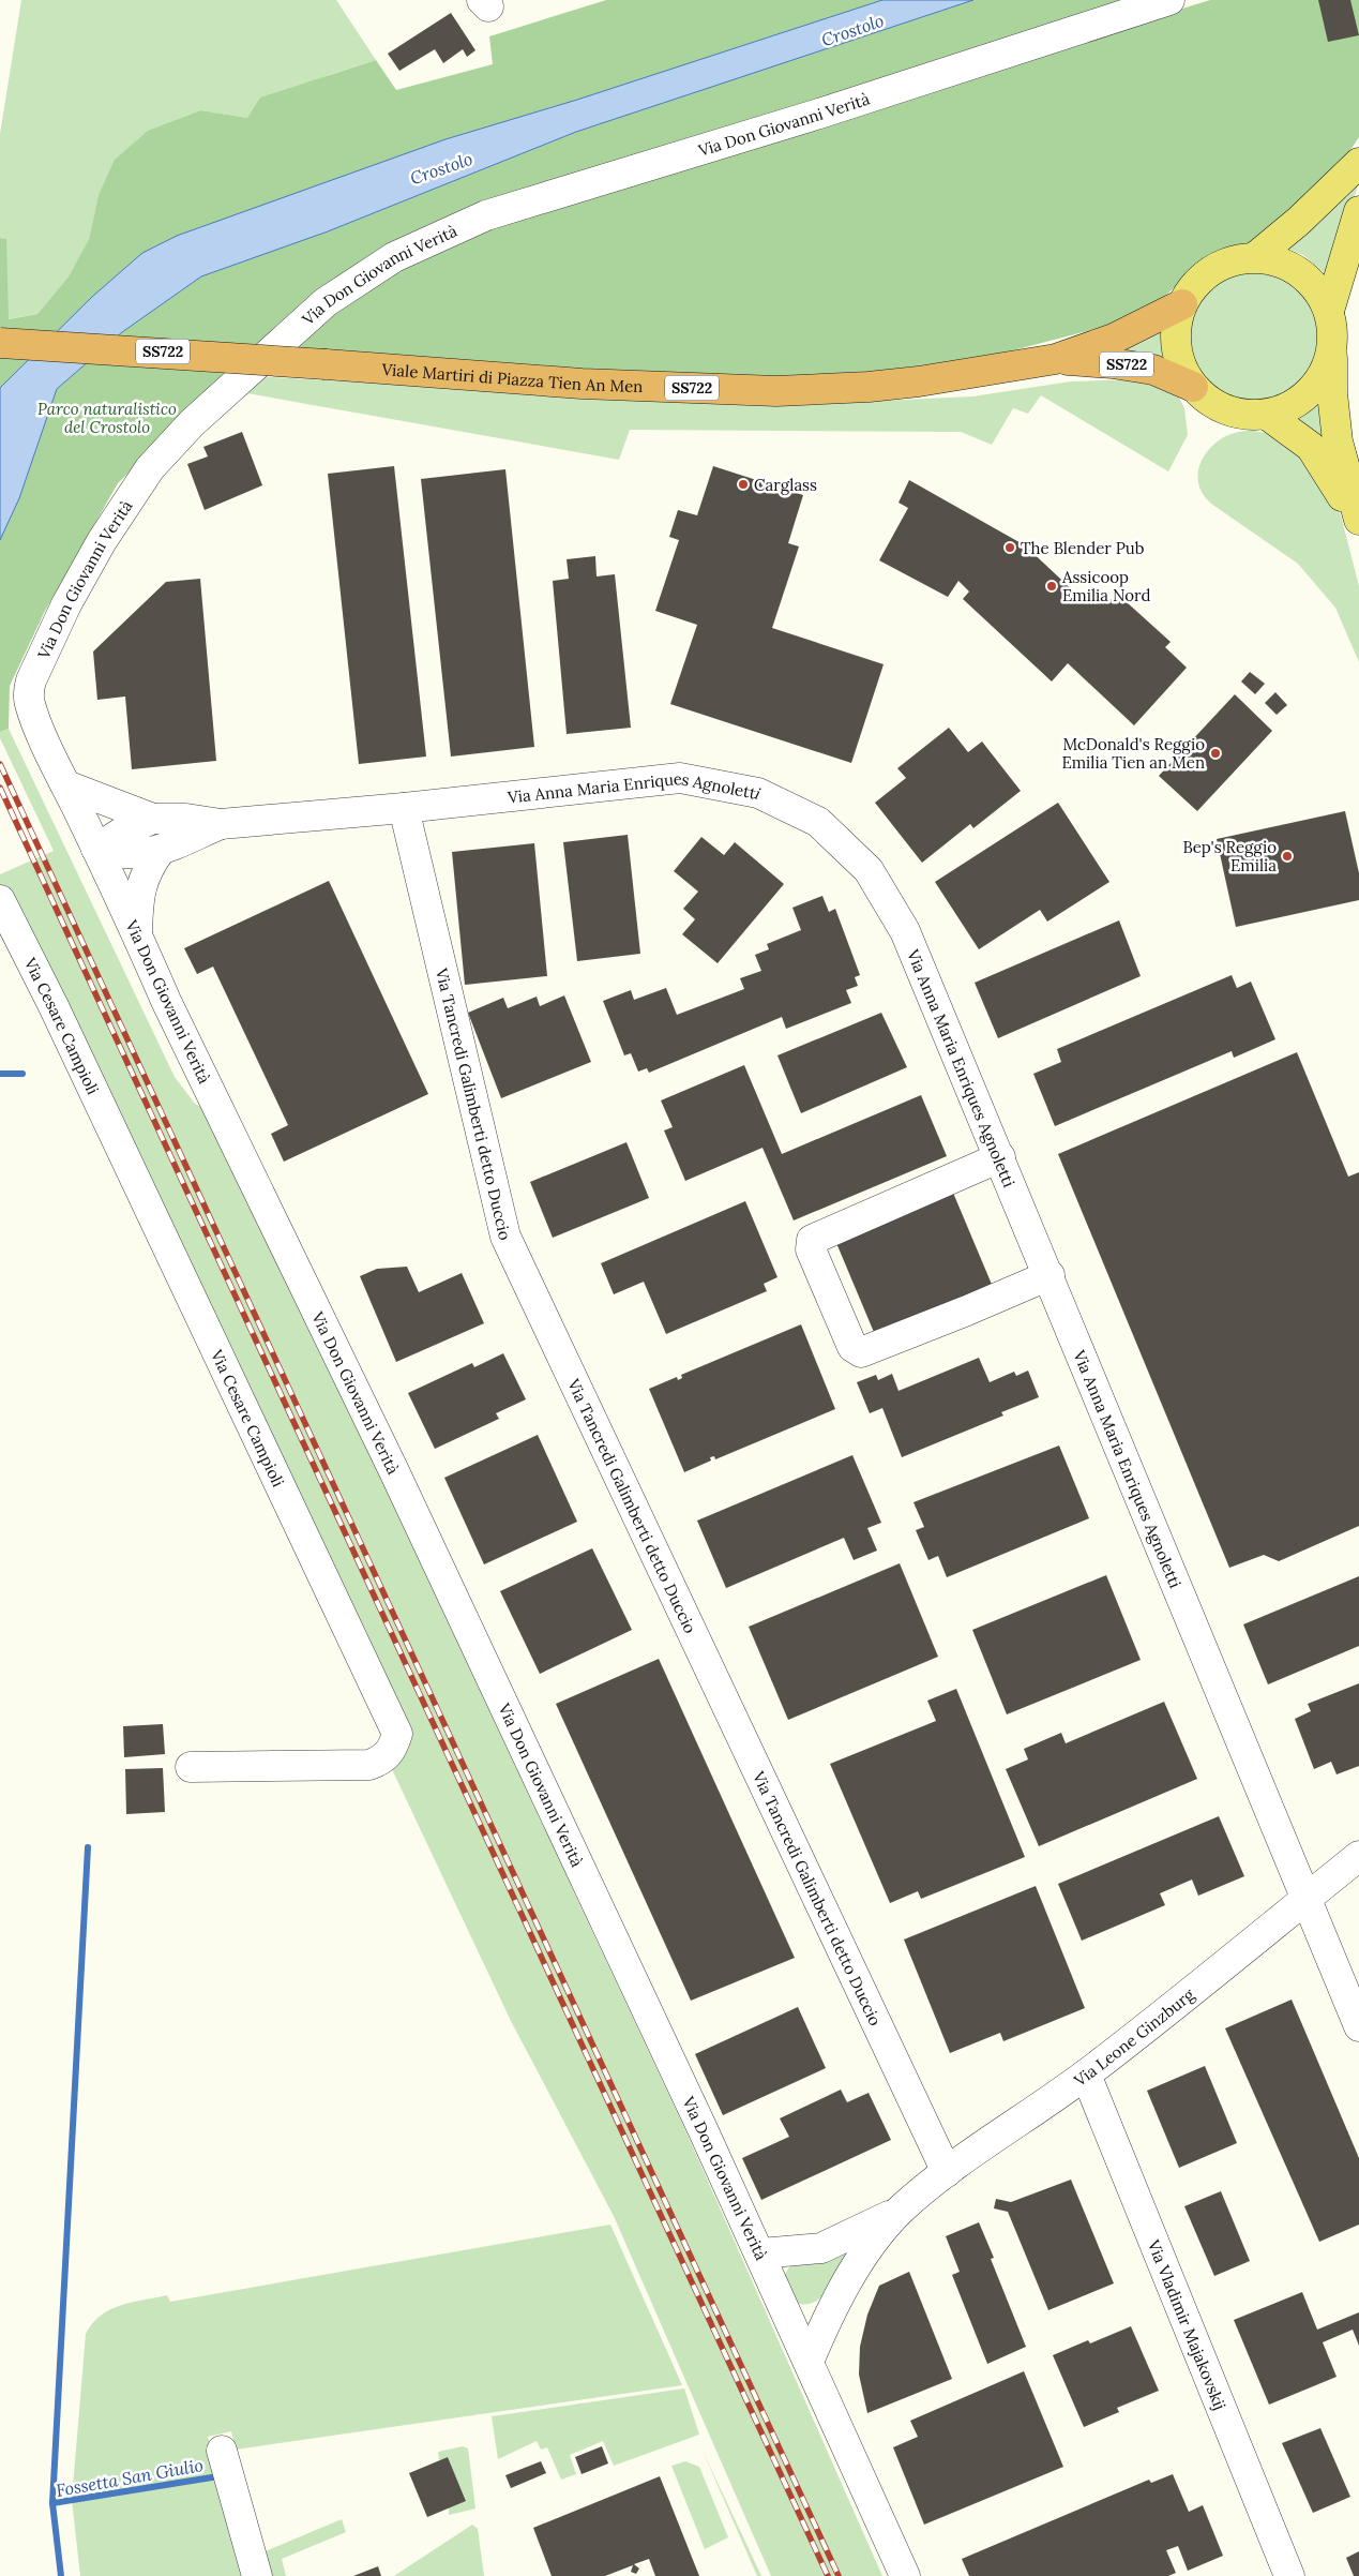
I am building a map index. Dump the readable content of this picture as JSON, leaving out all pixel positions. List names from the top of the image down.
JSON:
{
  "streets": {
    "highway": ["SS722", "Viale Martiri di Piazza Tien An Men"],
    "street": [
      "Via Don Giovanni Verità",
      "Via Anna Maria Enriques Agnoletti",
      "Via Cesare Campioli",
      "Via Tancredi Galimberti detto Duccio",
      "Via Leone Ginzburg",
      "Via Vladimir Majakovskij"
    ]
  },
  "crossings": [
    ["Via Don Giovanni Verità", "Via Anna Maria Enriques Agnoletti"],
    ["Via Don Giovanni Verità", "Via Leone Ginzburg"],
    ["Via Anna Maria Enriques Agnoletti", "Via Tancredi Galimberti detto Duccio"],
    ["Via Anna Maria Enriques Agnoletti", "Via Leone Ginzburg"],
    ["Via Tancredi Galimberti detto Duccio", "Via Leone Ginzburg"],
    ["Via Leone Ginzburg", "Via Vladimir Majakovskij"]
  ],
  "water": ["Crostolo", "Fossetta San Giulio"],
  "parks": ["Parco naturalistico del Crostolo"],
  "places": [
    "Carglass",
    "The Blender Pub",
    "Assicoop Emilia Nord",
    "McDonald's Reggio Emilia Tien an Men",
    "Bep's Reggio Emilia"
  ]
}
